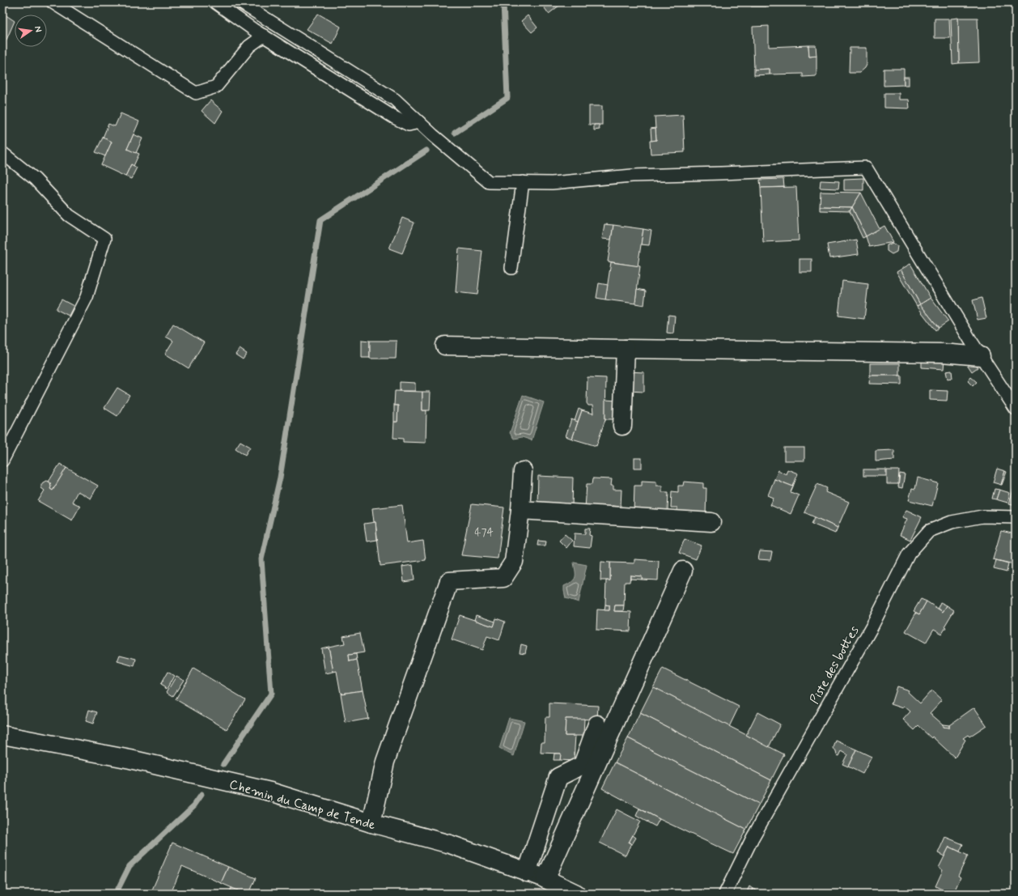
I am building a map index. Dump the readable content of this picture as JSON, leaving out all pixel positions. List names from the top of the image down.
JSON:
{
  "streets": {
    "street": ["Chemin du Camp de Tende"],
    "lane": ["Piste des bottes"]
  },
  "house_numbers": ["474"],
  "north": "right"
}
